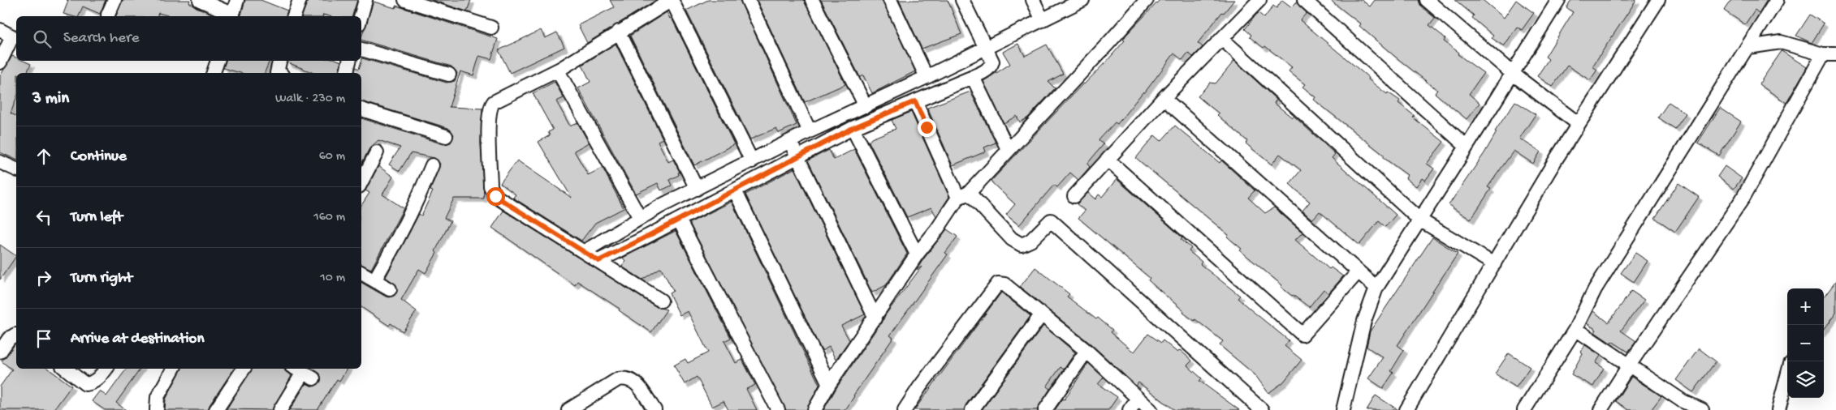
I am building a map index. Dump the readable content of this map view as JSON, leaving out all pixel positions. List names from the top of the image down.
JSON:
{
  "page": {
    "search": "Search here",
    "heading": ["3 min", "Walk · 230 m"],
    "list": [
      ["Continue", "60 m"],
      ["Turn left", "160 m"],
      ["Turn right", "10 m"],
      "Arrive at destination"
    ],
    "map_buttons": ["+", "−"]
  }
}
